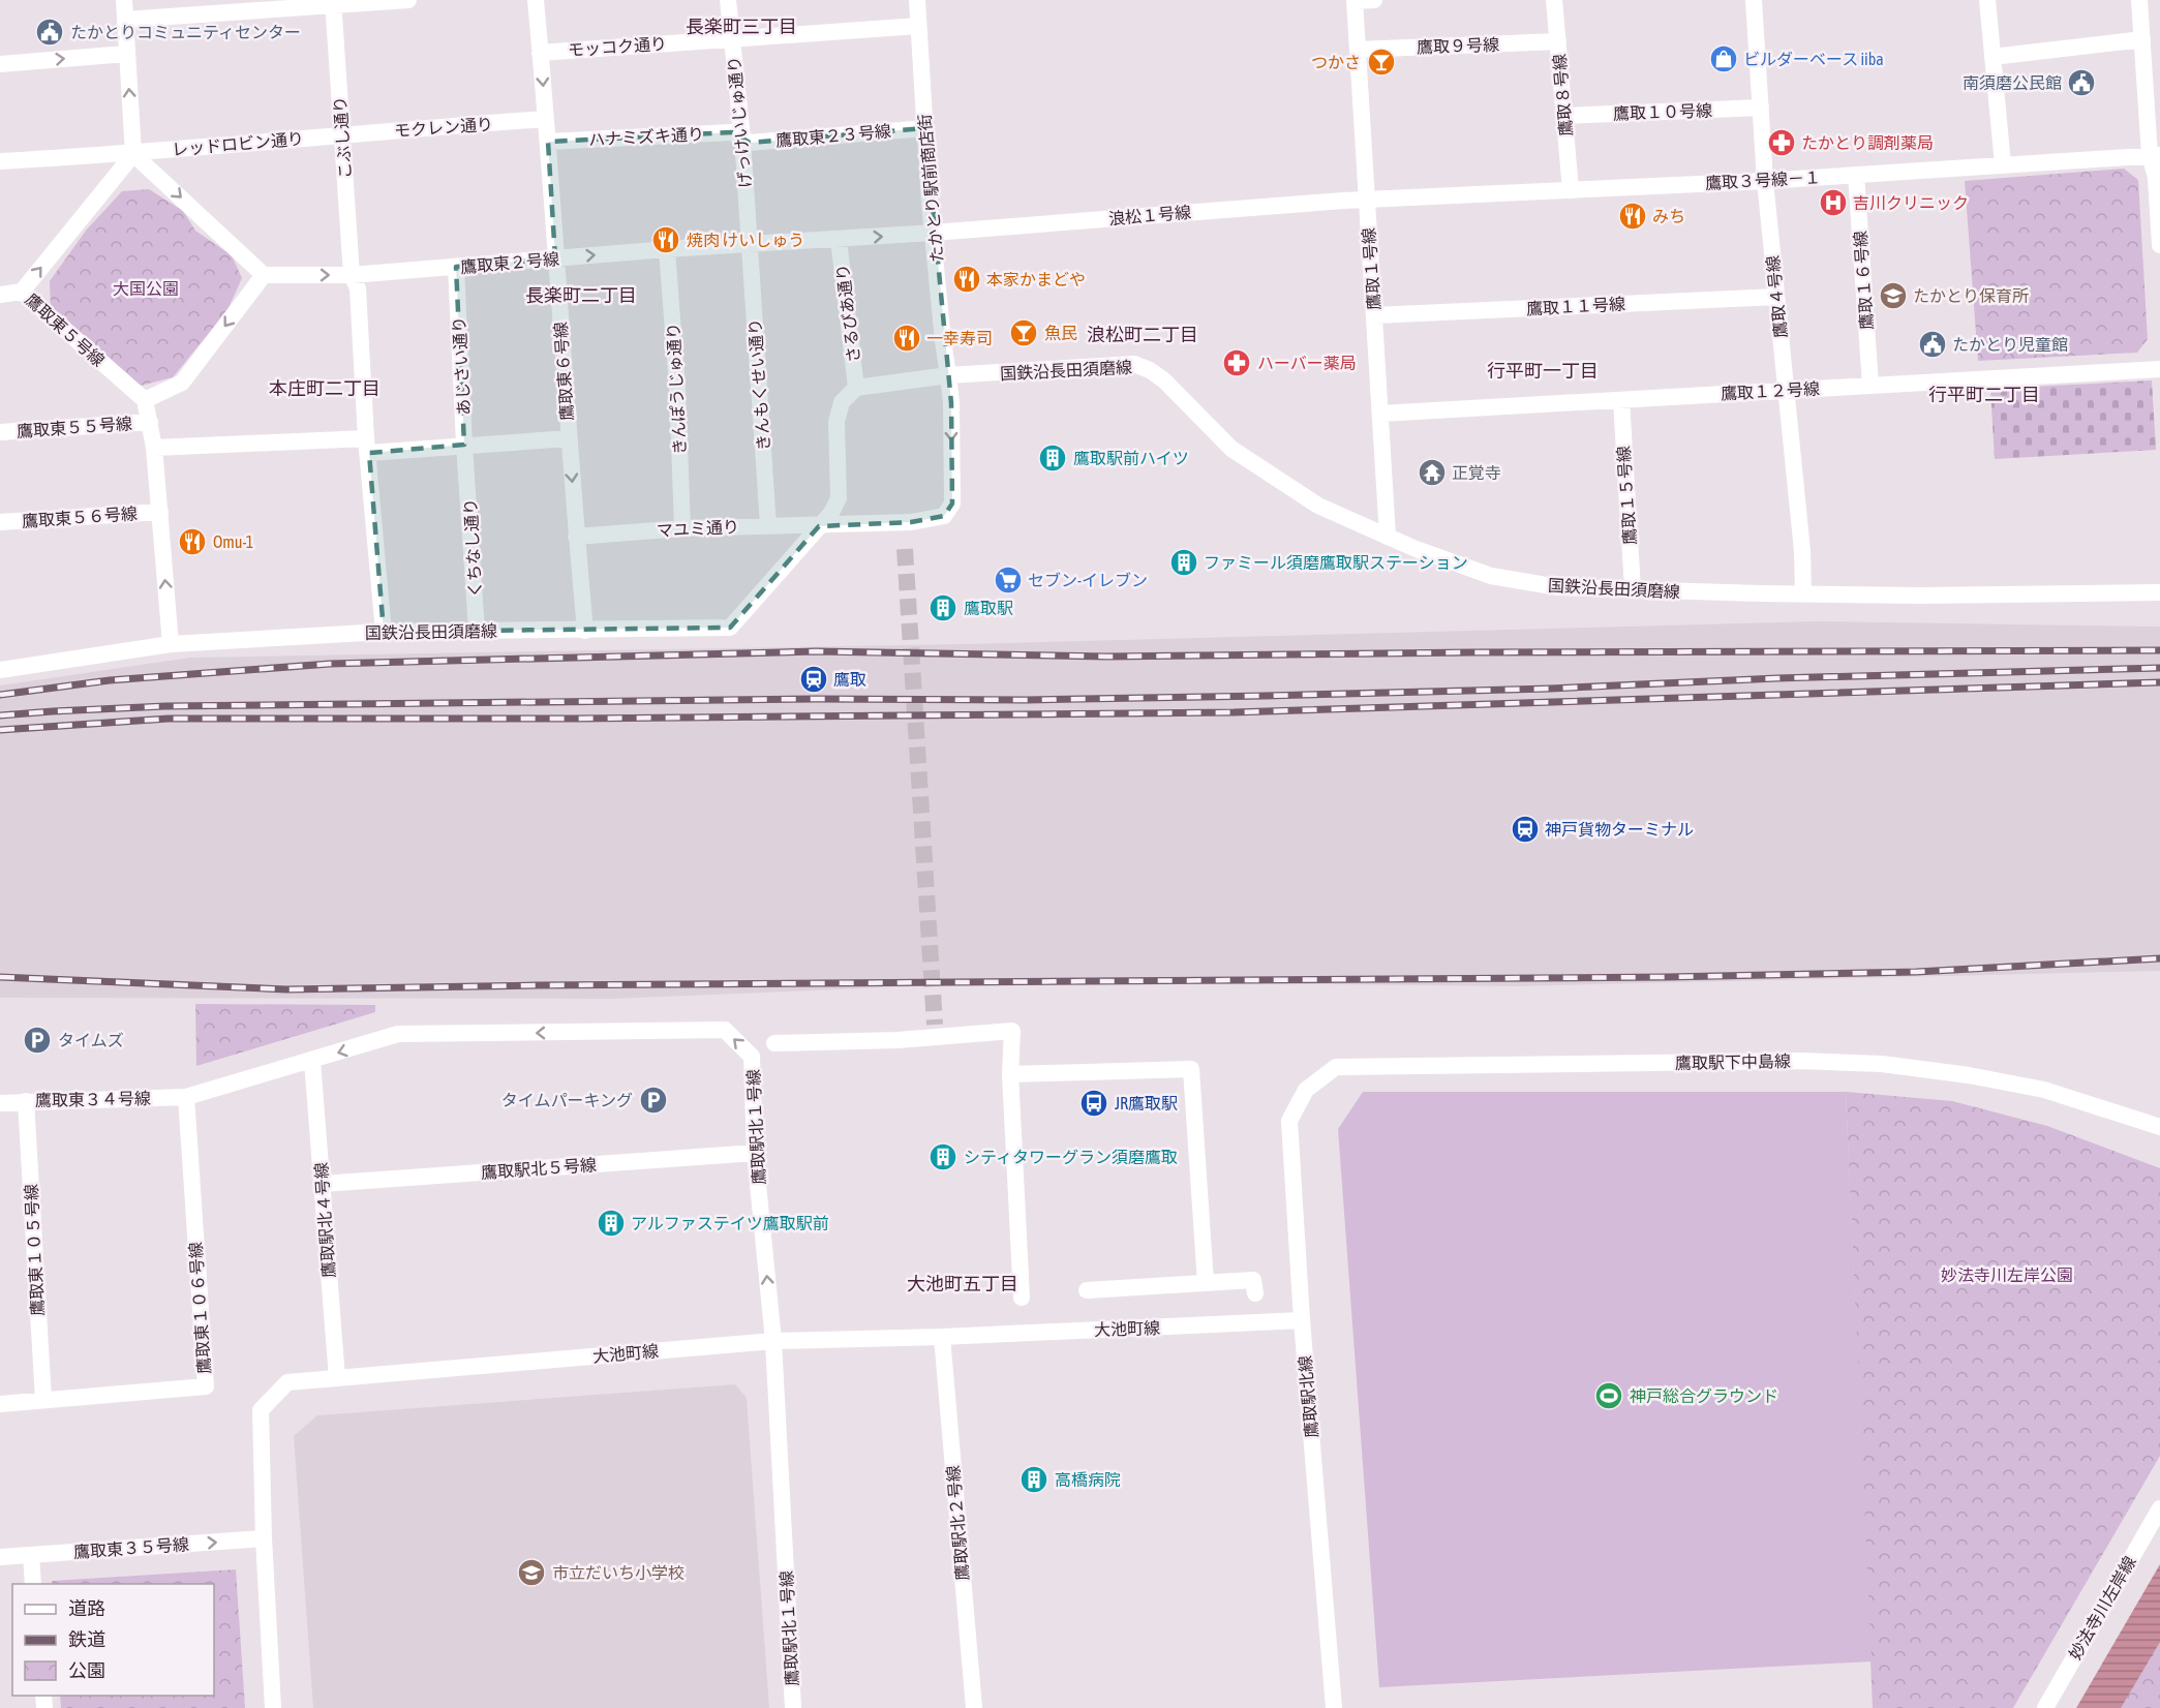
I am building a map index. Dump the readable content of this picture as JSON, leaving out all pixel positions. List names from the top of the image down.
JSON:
{
  "streets": {
    "street": [
      "鷹取９号線",
      "モッコク通り",
      "鷹取８号線",
      "鷹取１０号線",
      "げっけいじゅ通り",
      "モクレン通り",
      "鷹取東２３号線",
      "ハナミズキ通り",
      "こぶし通り",
      "レッドロビン通り",
      "鷹取３号線－１",
      "たかとり駅前商店街",
      "浪松１号線",
      "鷹取東２号線",
      "鷹取１号線",
      "鷹取１６号線",
      "鷹取４号線",
      "鷹取１１号線",
      "さるびあ通り",
      "鷹取東５号線",
      "あじさい通り",
      "国鉄沿長田須磨線",
      "鷹取東６号線",
      "きんもくせい通り",
      "きんぽうじゅ通り",
      "鷹取１２号線",
      "鷹取東５５号線",
      "鷹取１５号線",
      "鷹取東５６号線",
      "マユミ通り",
      "くちなし通り",
      "鷹取駅下中島線",
      "鷹取東３４号線",
      "鷹取駅北１号線",
      "鷹取駅北５号線",
      "鷹取駅北４号線",
      "鷹取東１０５号線",
      "鷹取東１０６号線",
      "大池町線",
      "鷹取駅北線",
      "鷹取駅北２号線",
      "鷹取東３５号線",
      "妙法寺川左岸線"
    ]
  },
  "crossings": [
    ["鷹取９号線", "鷹取８号線"],
    ["鷹取９号線", "鷹取１号線"],
    ["モッコク通り", "げっけいじゅ通り"],
    ["モッコク通り", "たかとり駅前商店街"],
    ["モッコク通り", "鷹取東６号線"],
    ["鷹取８号線", "鷹取１０号線"],
    ["鷹取８号線", "鷹取３号線－１"],
    ["鷹取１０号線", "鷹取４号線"],
    ["げっけいじゅ通り", "鷹取東２３号線"],
    ["げっけいじゅ通り", "ハナミズキ通り"],
    ["げっけいじゅ通り", "鷹取東２号線"],
    ["げっけいじゅ通り", "きんもくせい通り"],
    ["モクレン通り", "こぶし通り"],
    ["モクレン通り", "レッドロビン通り"],
    ["モクレン通り", "鷹取東６号線"],
    ["鷹取東２３号線", "ハナミズキ通り"],
    ["鷹取東２３号線", "たかとり駅前商店街"],
    ["ハナミズキ通り", "鷹取東６号線"],
    ["こぶし通り", "レッドロビン通り"],
    ["こぶし通り", "鷹取東２号線"],
    ["こぶし通り", "国鉄沿長田須磨線"],
    ["レッドロビン通り", "鷹取東５号線"],
    ["鷹取３号線－１", "浪松１号線"],
    ["鷹取３号線－１", "鷹取１号線"],
    ["鷹取３号線－１", "鷹取１６号線"],
    ["鷹取３号線－１", "鷹取４号線"],
    ["たかとり駅前商店街", "浪松１号線"],
    ["たかとり駅前商店街", "鷹取東２号線"],
    ["たかとり駅前商店街", "国鉄沿長田須磨線"],
    ["浪松１号線", "鷹取東２号線"],
    ["浪松１号線", "鷹取１号線"],
    ["鷹取東２号線", "さるびあ通り"],
    ["鷹取東２号線", "あじさい通り"],
    ["鷹取東２号線", "鷹取東６号線"],
    ["鷹取東２号線", "きんもくせい通り"],
    ["鷹取東２号線", "きんぽうじゅ通り"],
    ["鷹取１号線", "鷹取１１号線"],
    ["鷹取１号線", "国鉄沿長田須磨線"],
    ["鷹取１号線", "鷹取１２号線"],
    ["鷹取１６号線", "鷹取１２号線"],
    ["鷹取４号線", "鷹取１１号線"],
    ["鷹取４号線", "国鉄沿長田須磨線"],
    ["鷹取４号線", "鷹取１２号線"],
    ["さるびあ通り", "国鉄沿長田須磨線"],
    ["あじさい通り", "くちなし通り"],
    ["国鉄沿長田須磨線", "鷹取東６号線"],
    ["国鉄沿長田須磨線", "鷹取１５号線"],
    ["国鉄沿長田須磨線", "マユミ通り"],
    ["国鉄沿長田須磨線", "くちなし通り"],
    ["鷹取東６号線", "マユミ通り"],
    ["きんもくせい通り", "マユミ通り"],
    ["きんぽうじゅ通り", "マユミ通り"],
    ["鷹取１２号線", "鷹取１５号線"],
    ["鷹取駅下中島線", "鷹取駅北線"],
    ["鷹取東３４号線", "鷹取駅北１号線"],
    ["鷹取東３４号線", "鷹取東１０５号線"],
    ["鷹取東３４号線", "鷹取東１０６号線"],
    ["鷹取駅北１号線", "鷹取駅北５号線"],
    ["鷹取駅北１号線", "鷹取駅北４号線"],
    ["鷹取駅北１号線", "鷹取東１０６号線"],
    ["鷹取駅北１号線", "大池町線"],
    ["鷹取駅北５号線", "鷹取駅北４号線"],
    ["鷹取駅北４号線", "大池町線"],
    ["鷹取東１０５号線", "鷹取東１０６号線"],
    ["大池町線", "鷹取駅北線"],
    ["大池町線", "鷹取駅北２号線"],
    ["大池町線", "鷹取東３５号線"]
  ],
  "one_way": ["鷹取東２号線", "鷹取東５号線", "鷹取東３５号線"],
  "districts": [
    "長楽町三丁目",
    "長楽町二丁目",
    "浪松町二丁目",
    "行平町一丁目",
    "本庄町二丁目",
    "行平町二丁目",
    "大池町五丁目"
  ],
  "parks": ["大国公園", "妙法寺川左岸公園"],
  "places": {
    "public building": ["たかとりコミュニティセンター", "南須磨公民館", "たかとり児童館"],
    "shop": ["ビルダーベース iiba"],
    "bar": ["つかさ", "魚民"],
    "pharmacy": ["たかとり調剤薬局", "ハーバー薬局"],
    "hospital": ["吉川クリニック"],
    "restaurant": [
      "みち",
      "焼肉 けいしゅう",
      "本家かまどや",
      "一幸寿司",
      "Omu-1"
    ],
    "school or university": ["たかとり保育所", "市立だいち小学校"],
    "building": [
      "鷹取駅前ハイツ",
      "ファミール須磨鷹取駅ステーション",
      "鷹取駅",
      "シティタワーグラン須磨鷹取",
      "アルファステイツ鷹取駅前",
      "高橋病院"
    ],
    "temple": ["正覚寺"],
    "supermarket": ["セブン-イレブン"],
    "station": ["鷹取", "神戸貨物ターミナル"],
    "parking": ["タイムズ", "タイムパーキング"],
    "bus stop": ["JR鷹取駅"],
    "sports": ["神戸総合グラウンド"]
  },
  "legend": ["道路", "鉄道", "公園"]
}
